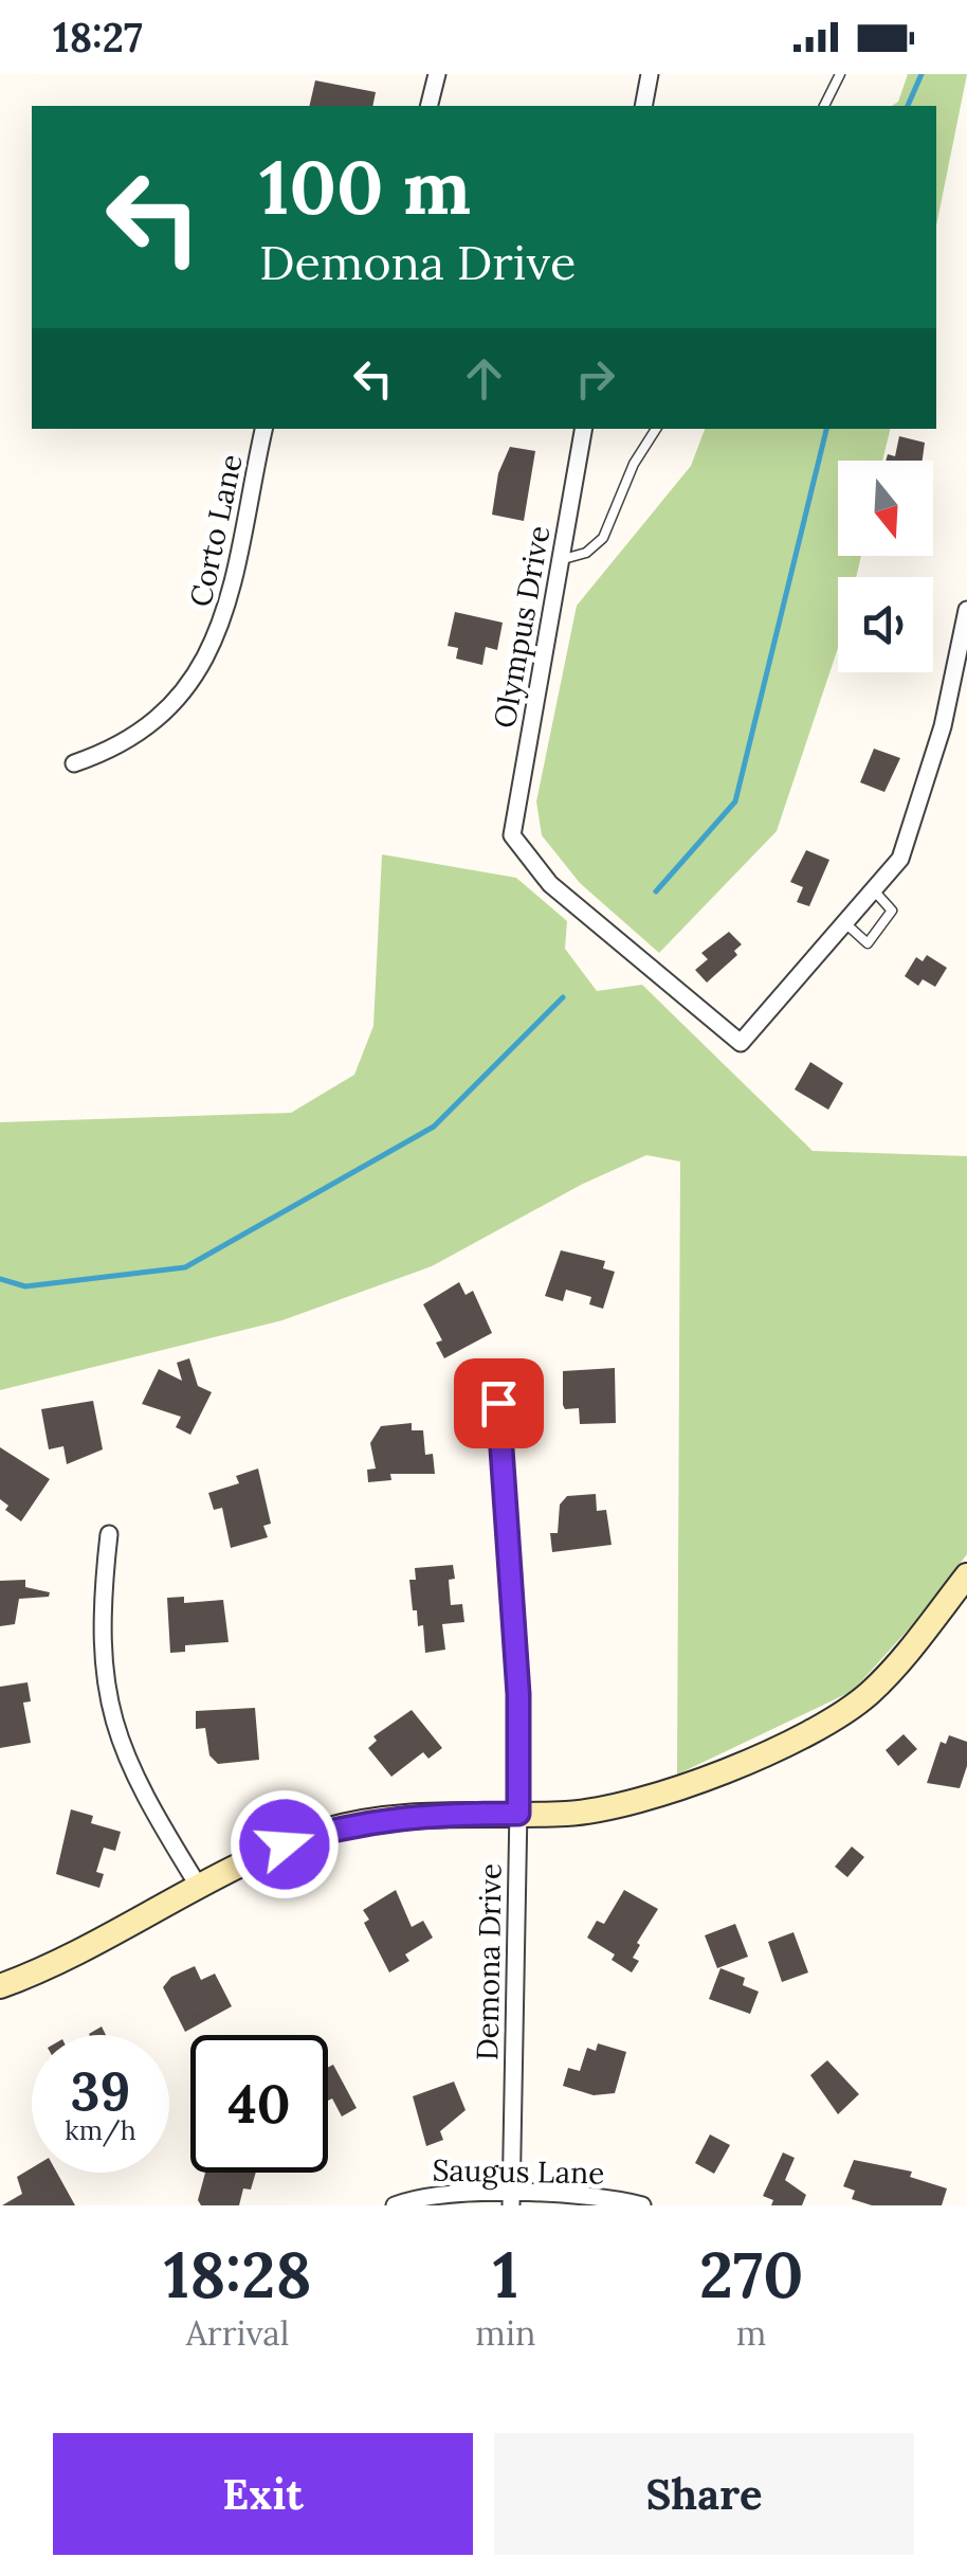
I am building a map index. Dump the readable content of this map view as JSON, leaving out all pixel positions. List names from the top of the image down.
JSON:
{
  "streets": {
    "street": [
      "Corto Lane",
      "Olympus Drive",
      "Demona Drive",
      "Saugus Lane"
    ]
  },
  "crossings": [
    ["Demona Drive", "Saugus Lane"]
  ],
  "north": "bottom",
  "page": {
    "status": "18:27",
    "turn": ["100 m", "Demona Drive"],
    "speed": "39 km/h",
    "limit": "40",
    "eta": [
      "18:28",
      "Arrival",
      "1",
      "min",
      "270",
      "m"
    ],
    "buttons": ["Exit", "Share"]
  }
}
